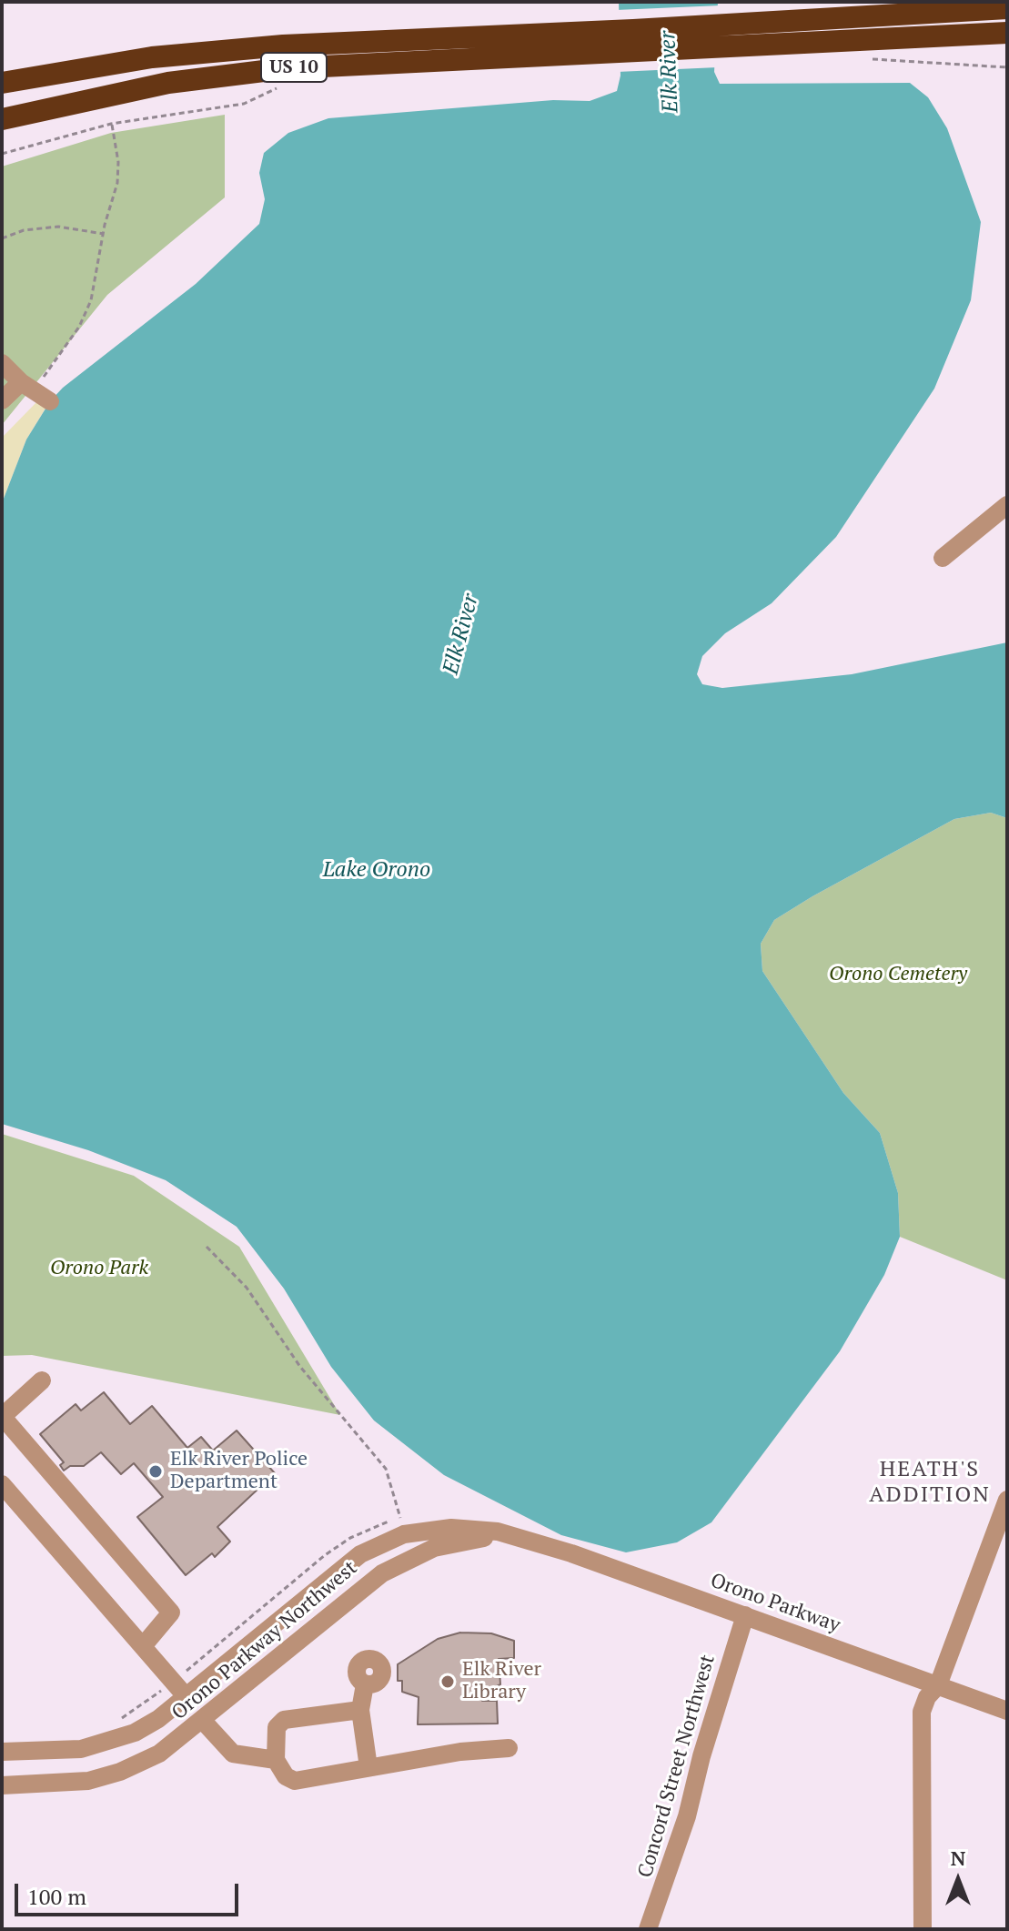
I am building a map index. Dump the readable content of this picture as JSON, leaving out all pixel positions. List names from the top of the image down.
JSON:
{
  "streets": {
    "highway": ["US 10"],
    "street": ["Orono Parkway", "Orono Parkway Northwest", "Concord Street Northwest"]
  },
  "crossings": [
    ["Orono Parkway", "Orono Parkway Northwest"],
    ["Orono Parkway", "Concord Street Northwest"]
  ],
  "districts": ["HEATH'S ADDITION"],
  "water": ["Elk River", "Lake Orono"],
  "parks": ["Orono Cemetery", "Orono Park"],
  "places": ["Elk River Police Department", "Elk River Library"],
  "scale_bar": "100 m",
  "north": "top"
}
